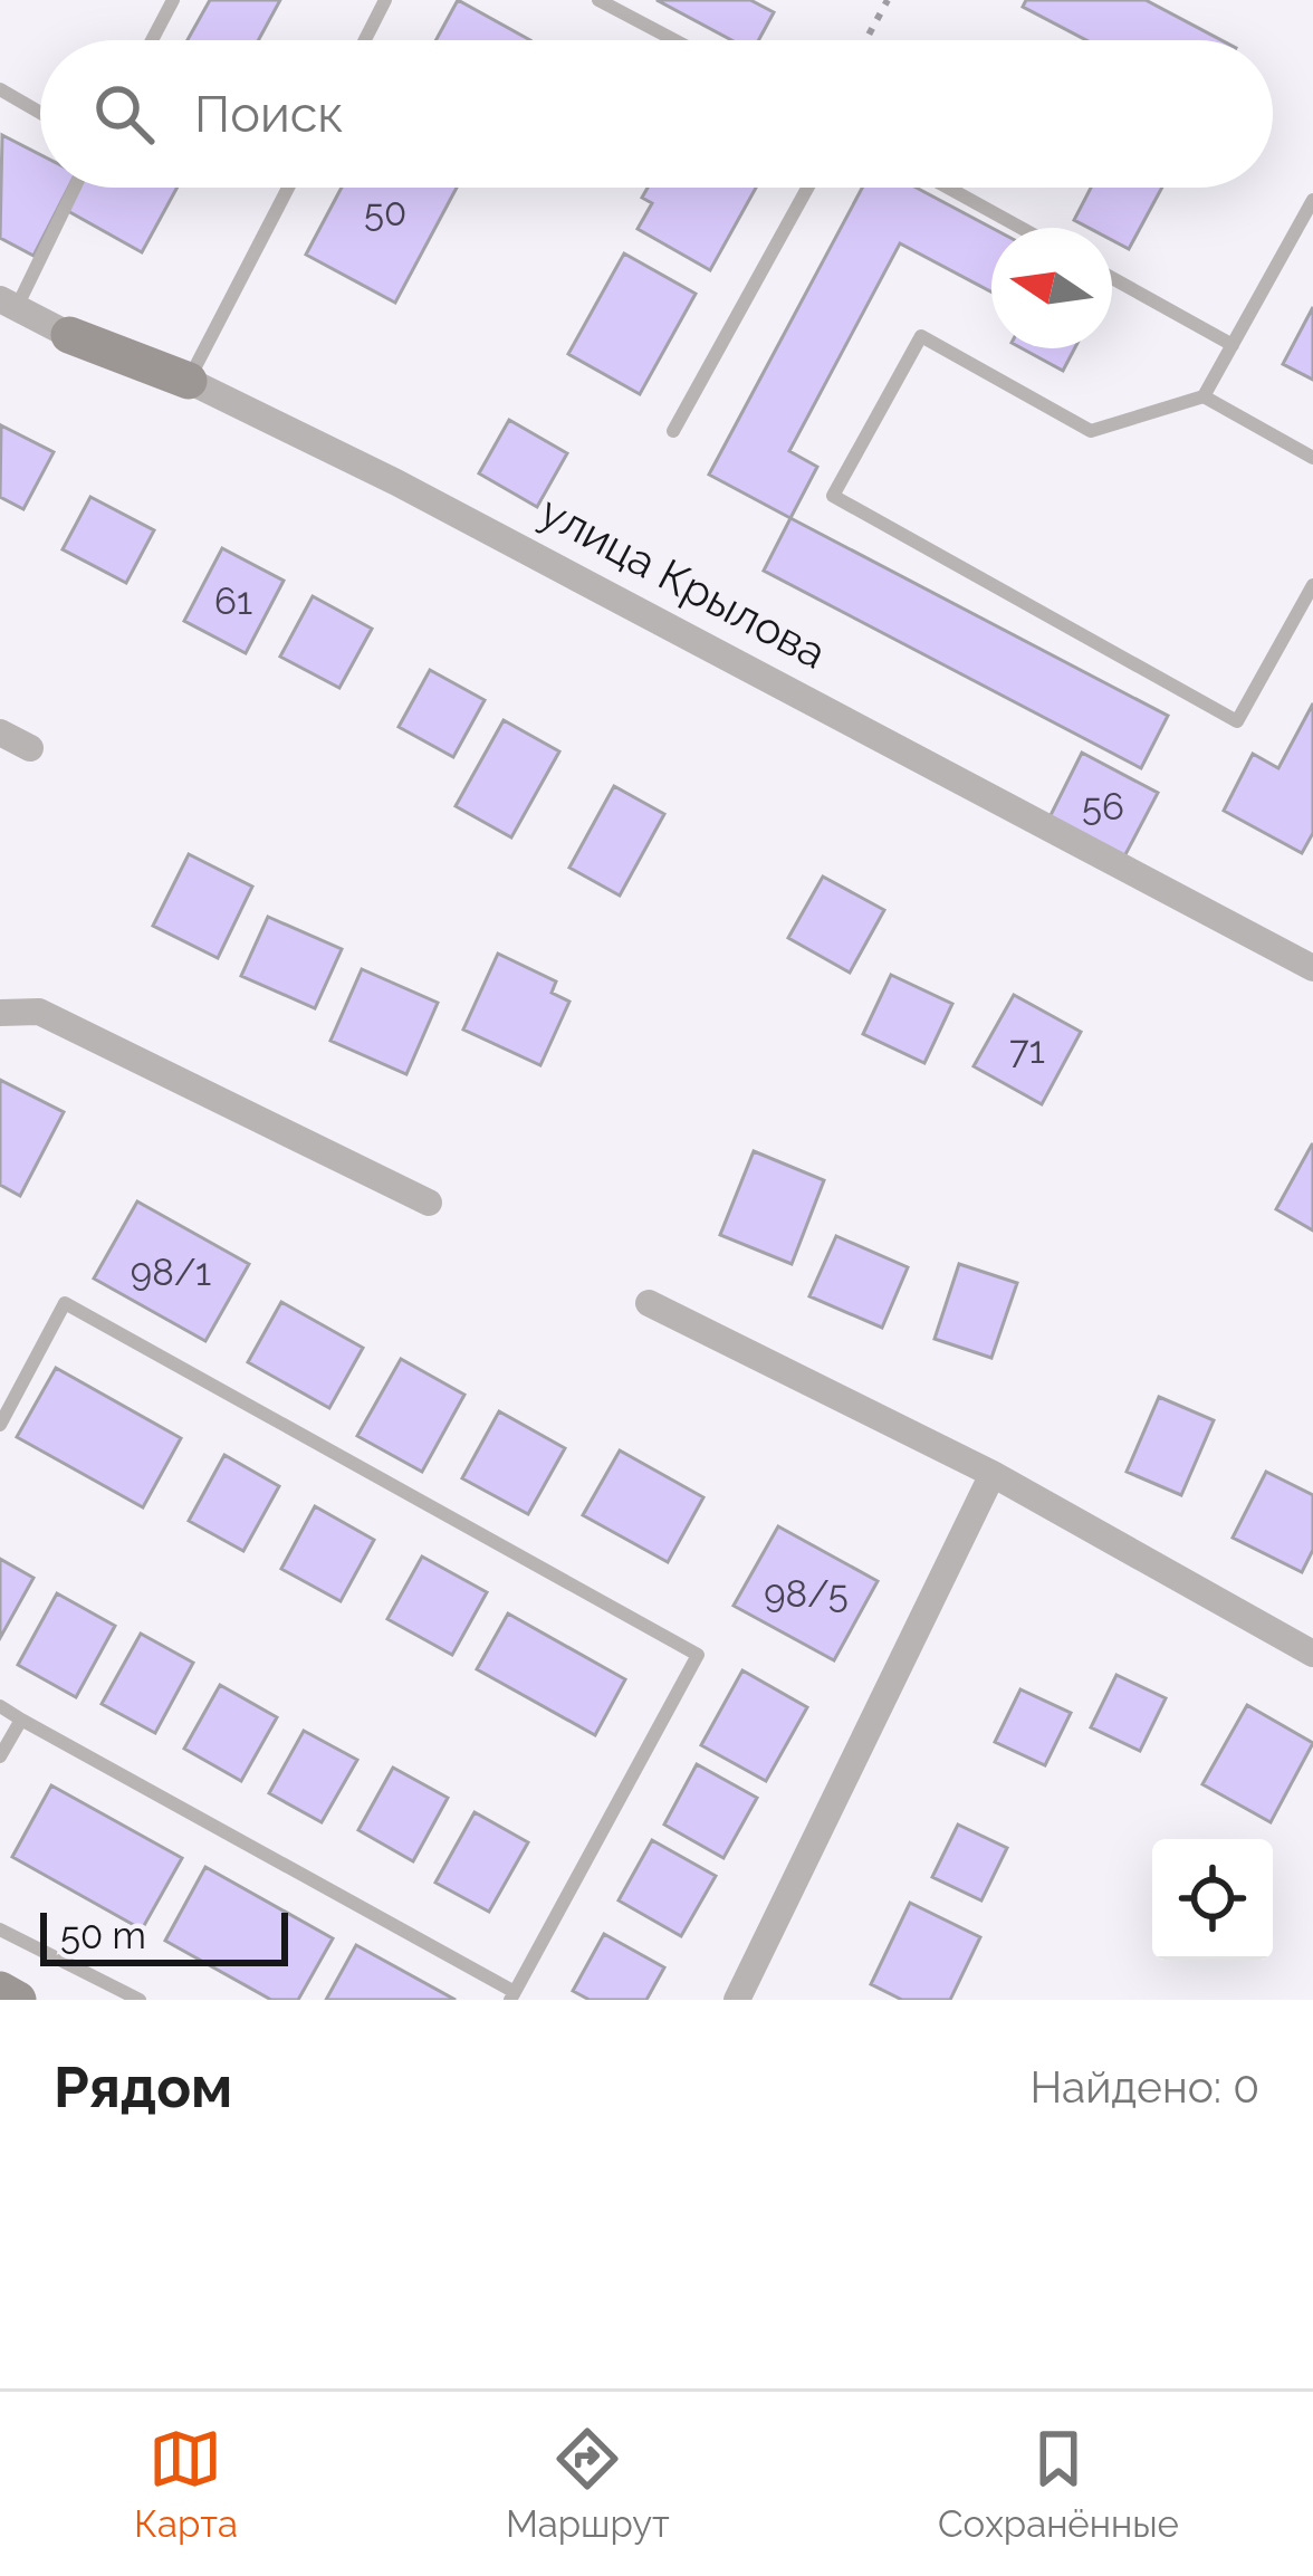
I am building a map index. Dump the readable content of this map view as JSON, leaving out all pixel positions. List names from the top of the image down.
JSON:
{
  "streets": {
    "street": ["улица Крылова"]
  },
  "house_numbers": [
    "50",
    "61",
    "56",
    "71",
    "98/1",
    "98/5"
  ],
  "scale_bar": "50 m",
  "north": "left",
  "page": {
    "search": "Поиск",
    "scale": "50 m",
    "heading": ["Рядом", "Найдено: 0"],
    "nav": ["Карта", "Маршрут", "Сохранённые"]
  }
}
